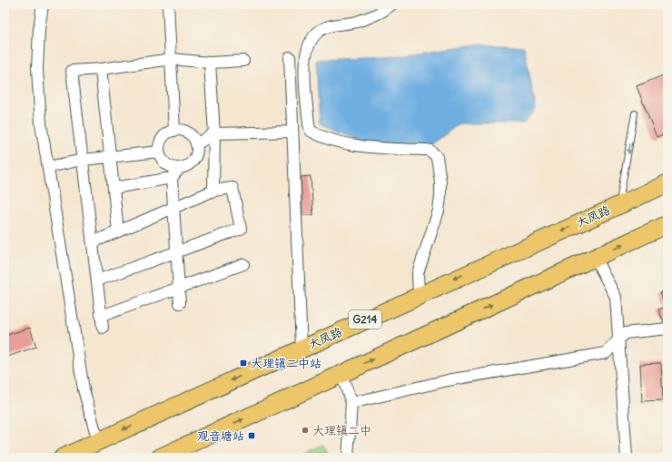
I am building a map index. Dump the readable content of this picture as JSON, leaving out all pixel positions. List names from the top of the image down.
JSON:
{
  "streets": {
    "highway": ["大凤路", "G214"]
  },
  "places": {
    "transit": ["大理镇二中站", "观音塘站"],
    "other": ["大理镇二中"]
  }
}
